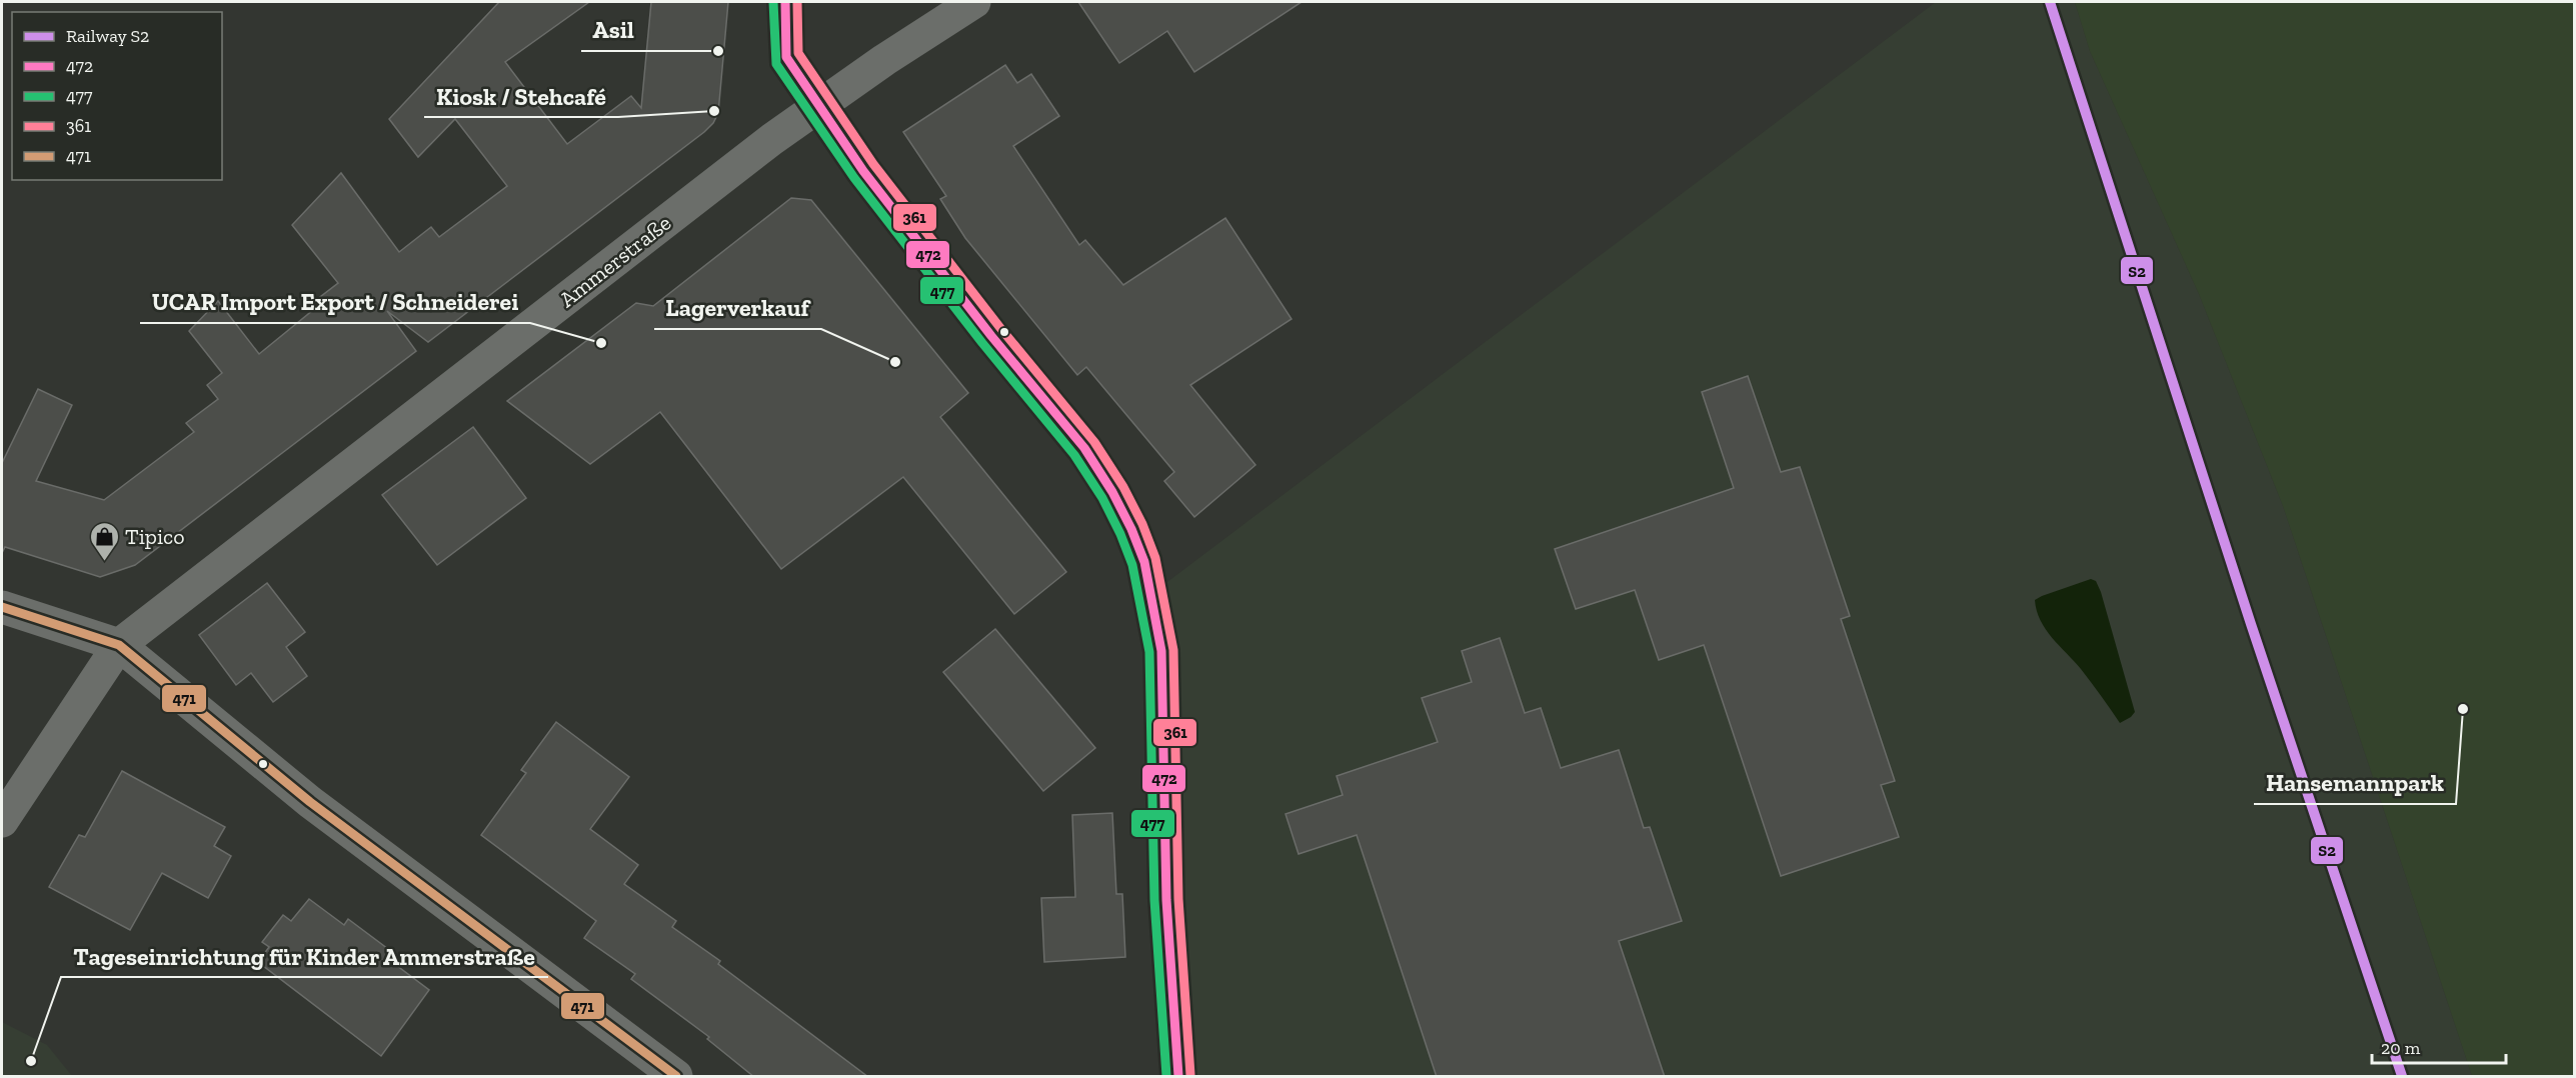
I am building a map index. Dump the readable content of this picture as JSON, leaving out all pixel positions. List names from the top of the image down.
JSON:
{
  "streets": {
    "street": ["Ammerstraße"]
  },
  "places": {
    "other": [
      "Asil",
      "Kiosk / Stehcafé",
      "UCAR Import Export / Schneiderei",
      "Lagerverkauf",
      "Hansemannpark",
      "Tageseinrichtung für Kinder Ammerstraße"
    ],
    "shop": ["Tipico"]
  },
  "lines": [
    "rail line S2",
    "transit line 472",
    "transit line 477",
    "transit line 361",
    "transit line 471"
  ],
  "legend": [
    "Railway S2",
    "472",
    "477",
    "361",
    "471"
  ],
  "scale_bar": "20 m"
}
